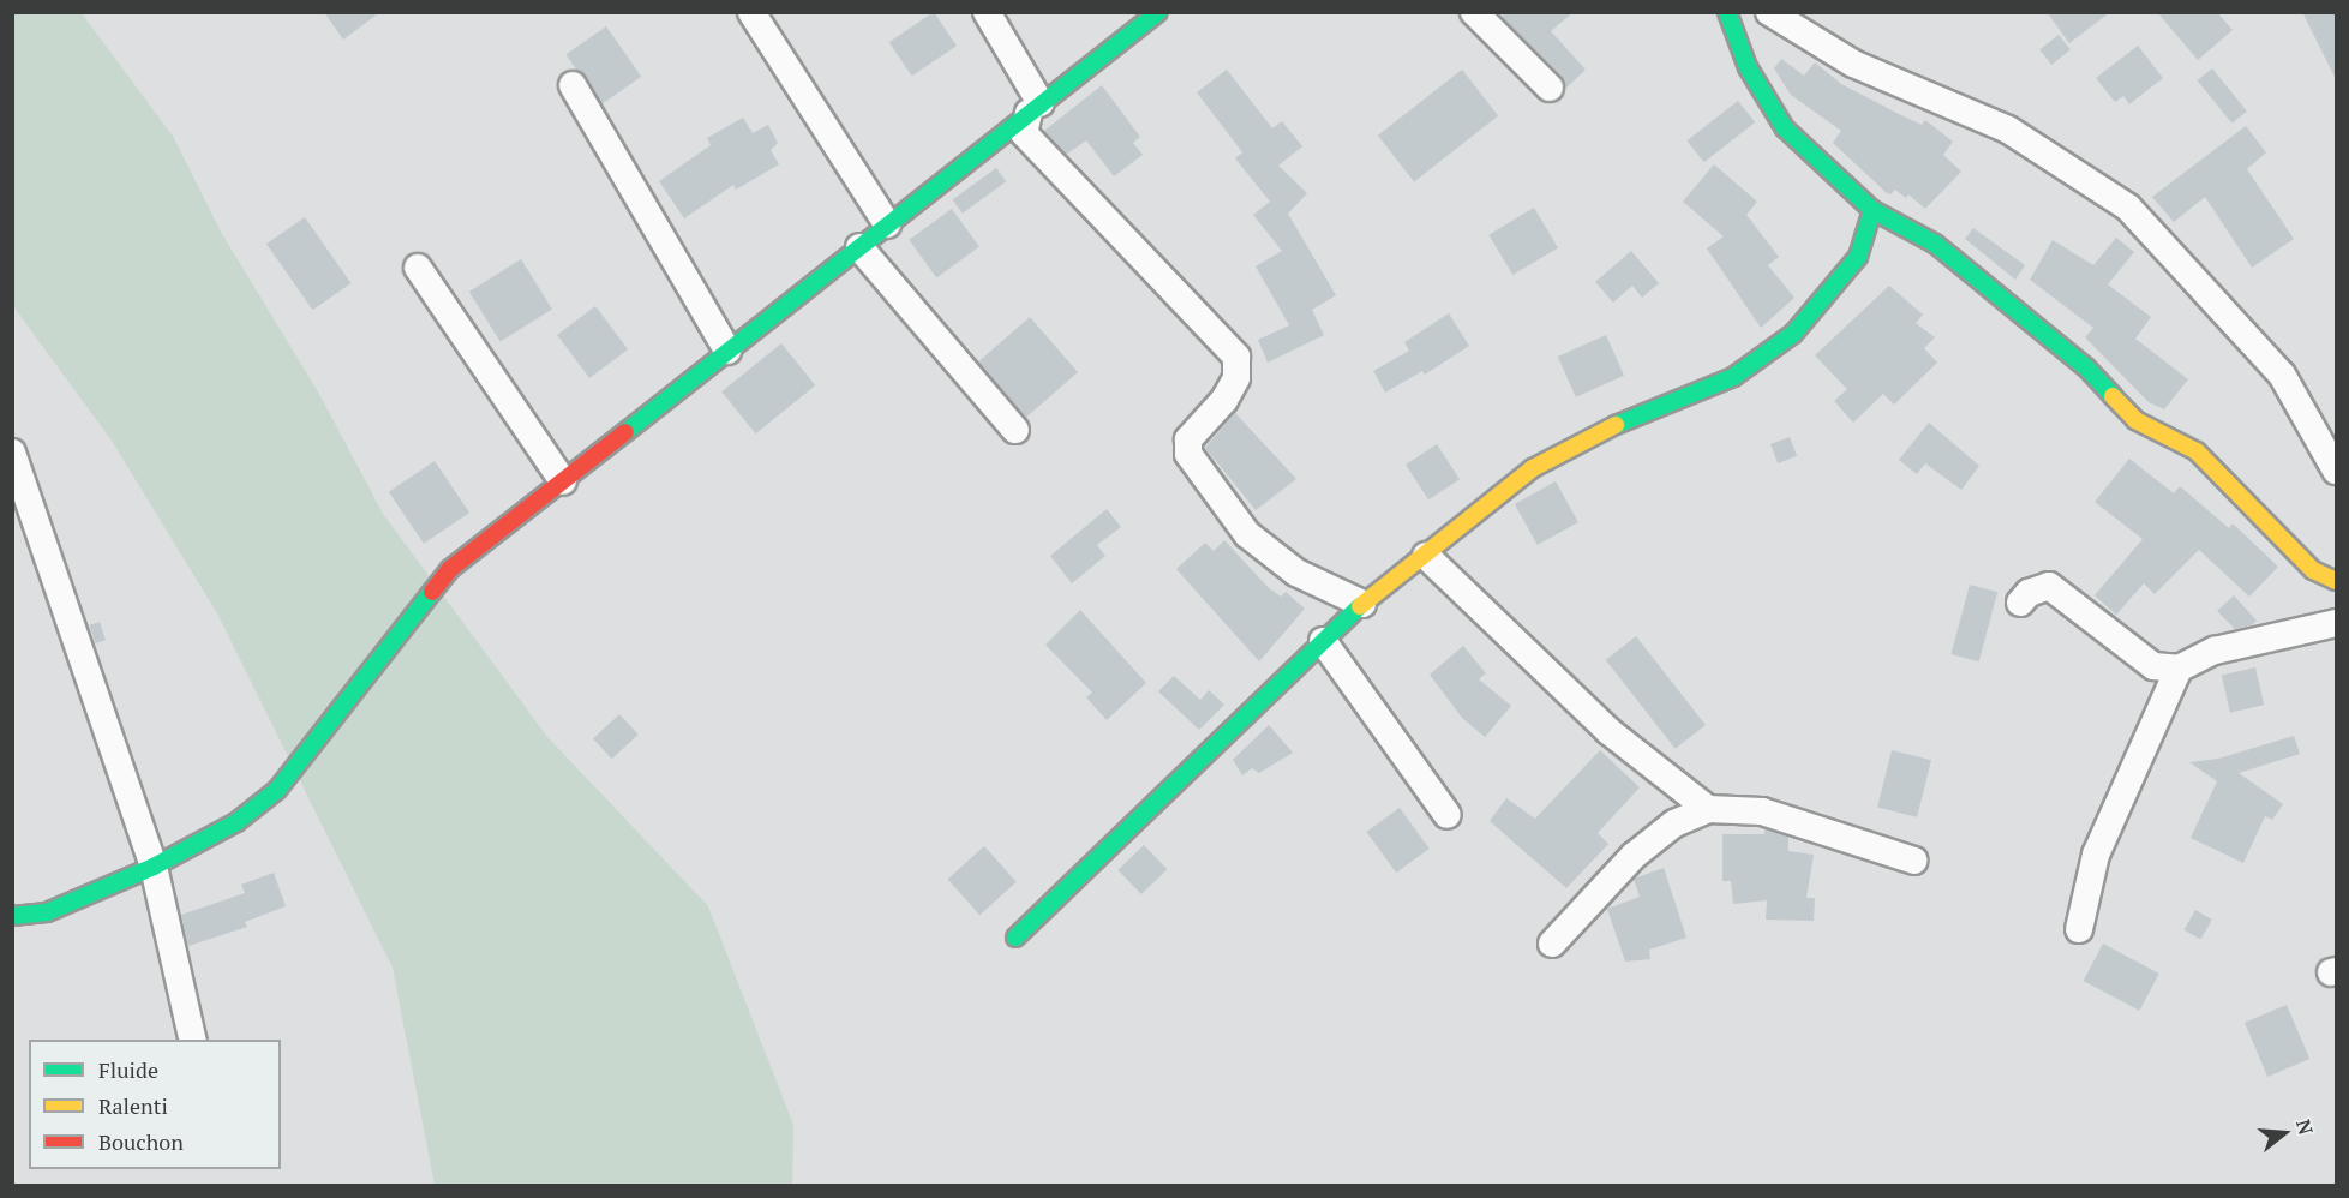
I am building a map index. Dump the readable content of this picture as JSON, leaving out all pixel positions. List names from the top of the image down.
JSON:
{
  "legend": ["Fluide", "Ralenti", "Bouchon"],
  "north": "right"
}
